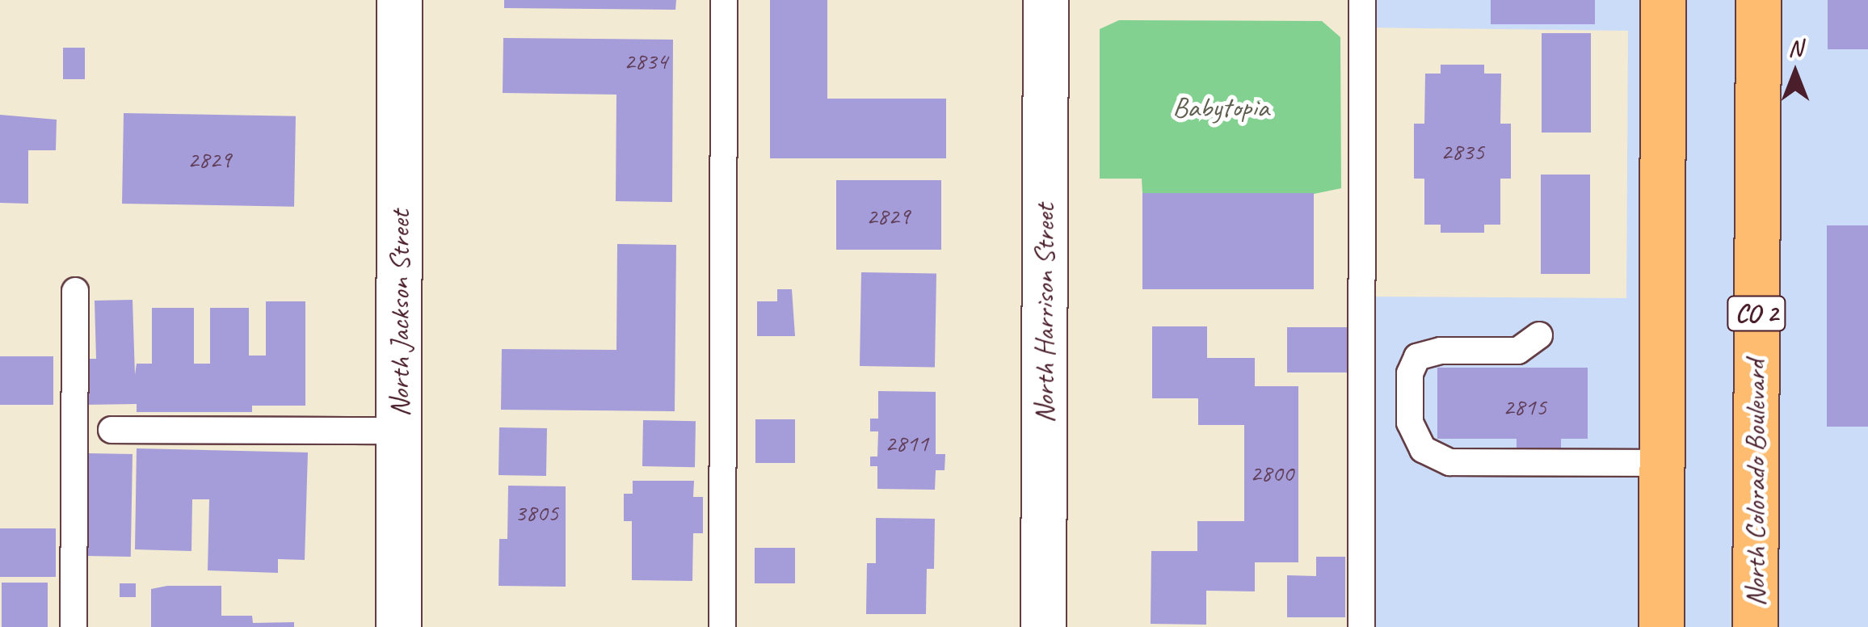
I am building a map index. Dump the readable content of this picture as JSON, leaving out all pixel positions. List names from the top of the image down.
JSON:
{
  "streets": {
    "main road": ["CO 2", "North Colorado Boulevard"],
    "street": ["North Jackson Street", "North Harrison Street"]
  },
  "parks": ["Babytopia"],
  "house_numbers": [
    "2834",
    "2835",
    "2829",
    "2829",
    "2815",
    "2811",
    "2800",
    "3805"
  ],
  "north": "top"
}
